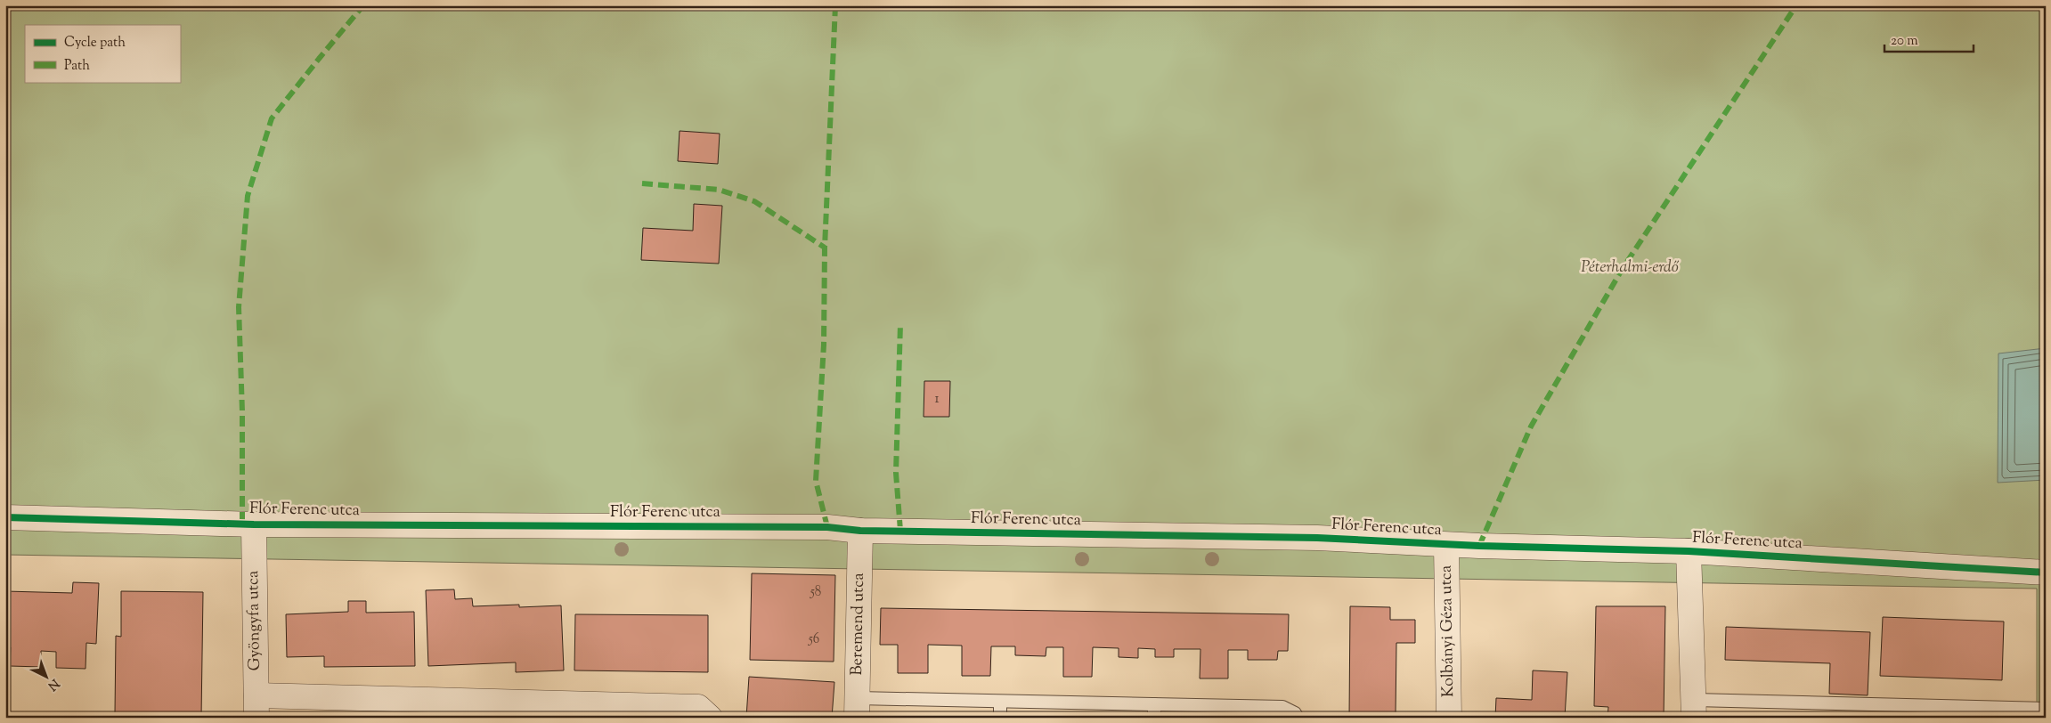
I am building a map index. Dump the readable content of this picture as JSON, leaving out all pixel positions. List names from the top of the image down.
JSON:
{
  "streets": {
    "street": [
      "Flór Ferenc utca",
      "Gyöngyfa utca",
      "Beremend utca",
      "Kolbányi Géza utca"
    ]
  },
  "crossings": [
    ["Flór Ferenc utca", "Gyöngyfa utca"],
    ["Flór Ferenc utca", "Beremend utca"],
    ["Flór Ferenc utca", "Kolbányi Géza utca"]
  ],
  "parks": ["Péterhalmi-erdő"],
  "house_numbers": ["1", "58", "56"],
  "legend": ["Cycle path", "Path"],
  "scale_bar": "20 m",
  "north": "bottom right"
}
